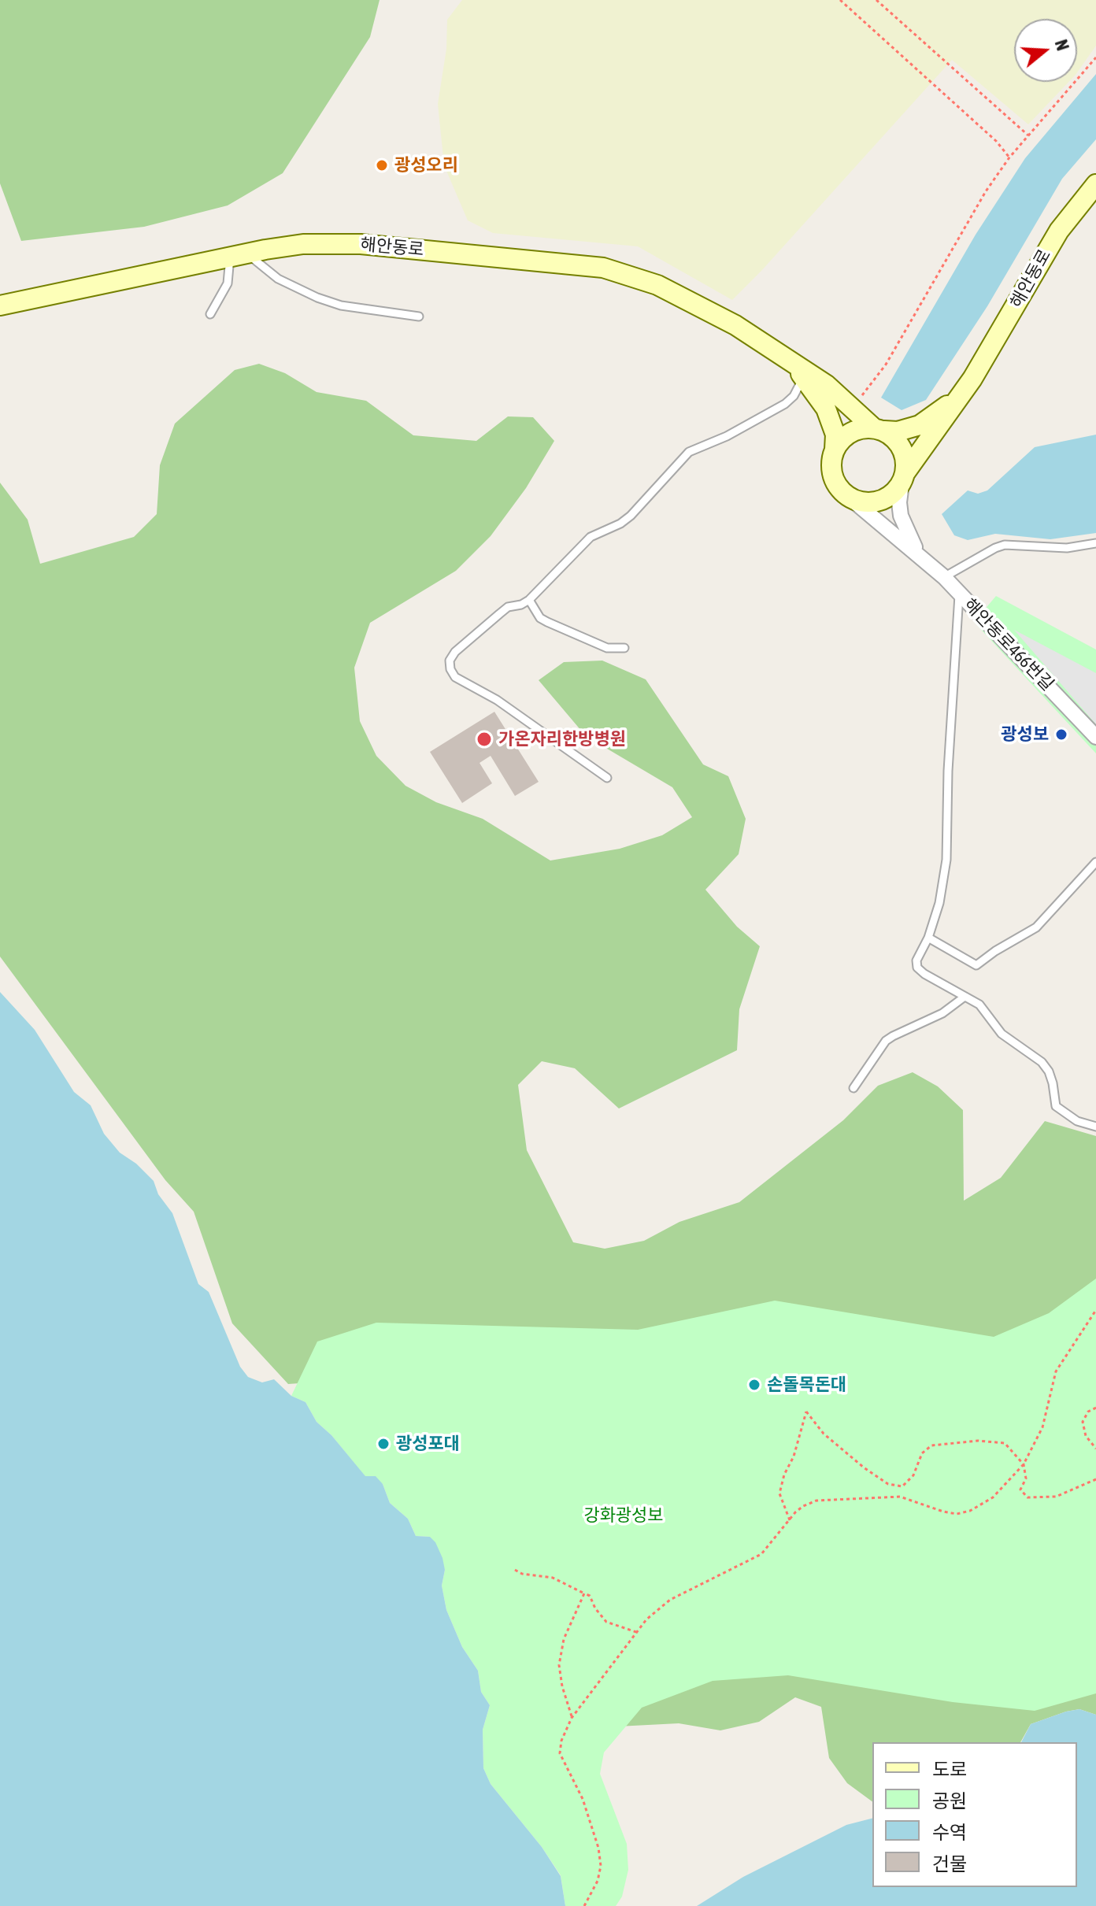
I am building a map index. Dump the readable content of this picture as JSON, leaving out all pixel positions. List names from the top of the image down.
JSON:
{
  "streets": {
    "main road": ["해안동로"],
    "street": ["해안동로466번길"]
  },
  "crossings": [
    ["해안동로", "해안동로466번길"]
  ],
  "parks": ["강화광성보"],
  "places": [
    "광성오리",
    "광성보",
    "가온자리한방병원",
    "손돌목돈대",
    "광성포대"
  ],
  "legend": [
    "도로",
    "공원",
    "수역",
    "건물"
  ],
  "north": "right"
}
